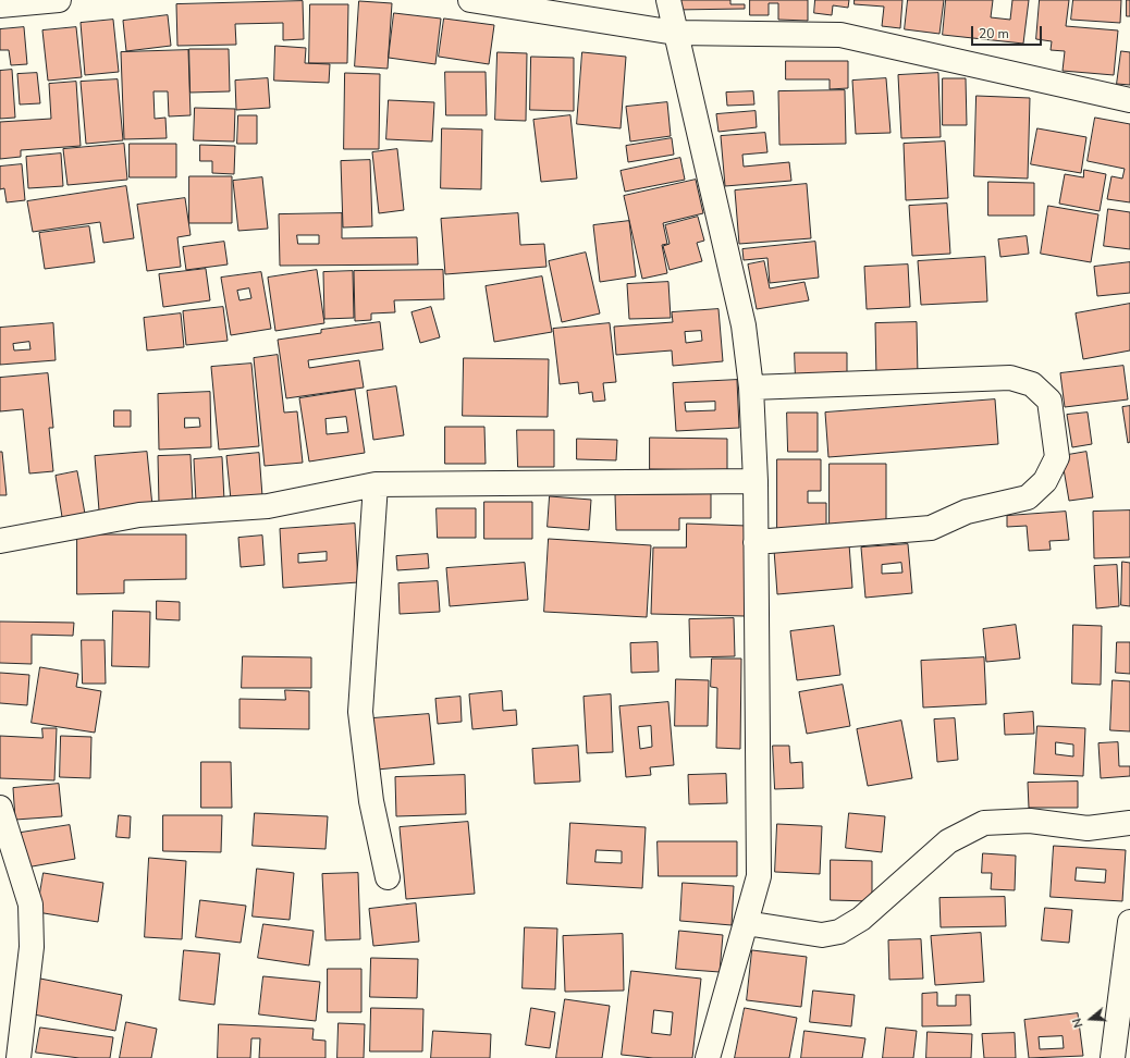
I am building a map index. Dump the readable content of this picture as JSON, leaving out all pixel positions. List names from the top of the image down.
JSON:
{
  "scale_bar": "20 m",
  "north": "left"
}
